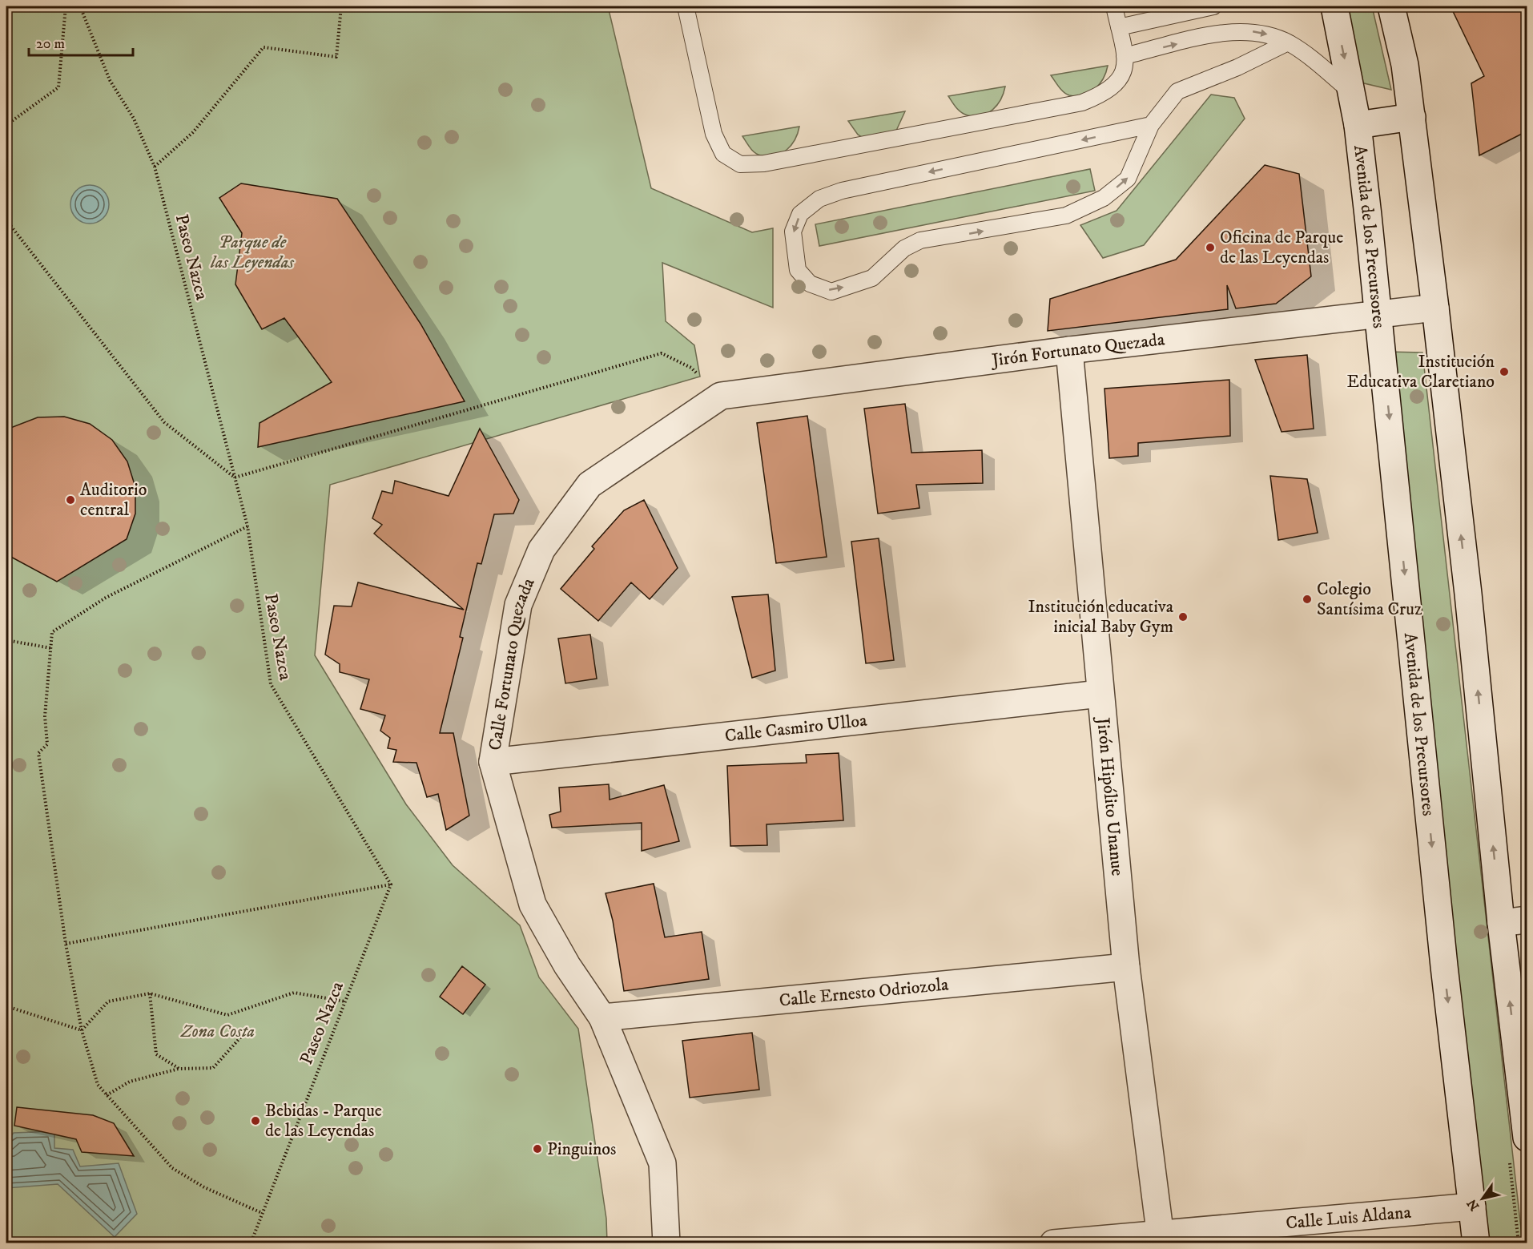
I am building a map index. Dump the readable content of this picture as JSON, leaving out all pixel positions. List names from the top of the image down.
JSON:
{
  "streets": {
    "street": [
      "Avenida de los Precursores",
      "Jirón Fortunato Quezada",
      "Calle Fortunato Quezada",
      "Calle Casmiro Ulloa",
      "Jirón Hipólito Unanue",
      "Calle Ernesto Odriozola",
      "Calle Luis Aldana"
    ],
    "path": ["Paseo Nazca"]
  },
  "crossings": [
    ["Avenida de los Precursores", "Jirón Fortunato Quezada"],
    ["Avenida de los Precursores", "Calle Luis Aldana"],
    ["Jirón Fortunato Quezada", "Calle Fortunato Quezada"],
    ["Jirón Fortunato Quezada", "Jirón Hipólito Unanue"],
    ["Calle Fortunato Quezada", "Calle Casmiro Ulloa"],
    ["Calle Fortunato Quezada", "Calle Ernesto Odriozola"],
    ["Calle Casmiro Ulloa", "Jirón Hipólito Unanue"],
    ["Jirón Hipólito Unanue", "Calle Ernesto Odriozola"],
    ["Jirón Hipólito Unanue", "Calle Luis Aldana"]
  ],
  "parks": ["Parque de las Leyendas", "Zona Costa"],
  "places": [
    "Oficina de Parque de las Leyendas",
    "Institución Educativa Claretiano",
    "Auditorio central",
    "Colegio Santísima Cruz",
    "Institución educativa inicial Baby Gym",
    "Bebidas - Parque de las Leyendas",
    "Pinguinos"
  ],
  "scale_bar": "20 m",
  "north": "bottom left"
}
